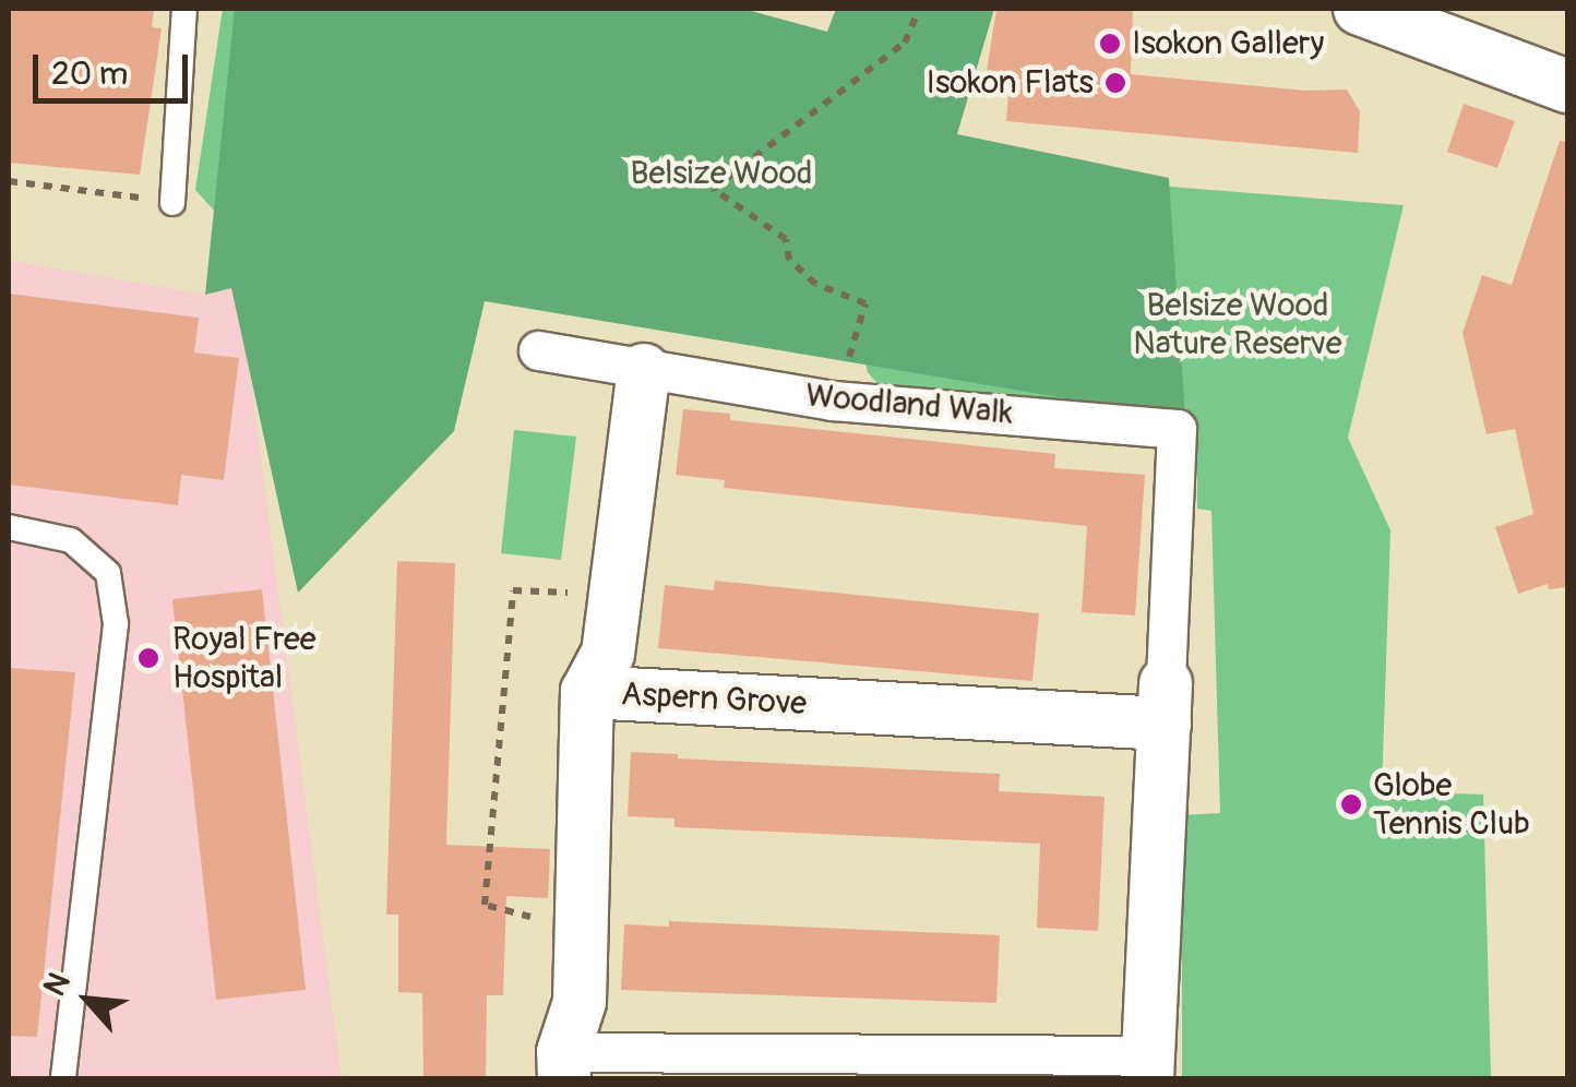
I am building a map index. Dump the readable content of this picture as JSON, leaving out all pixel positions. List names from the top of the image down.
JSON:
{
  "streets": {
    "street": ["Woodland Walk", "Aspern Grove"]
  },
  "crossings": [
    ["Woodland Walk", "Aspern Grove"]
  ],
  "parks": ["Belsize Wood", "Belsize Wood Nature Reserve"],
  "places": [
    "Isokon Gallery",
    "Isokon Flats",
    "Royal Free Hospital",
    "Globe Tennis Club"
  ],
  "scale_bar": "20 m",
  "north": "top left"
}
